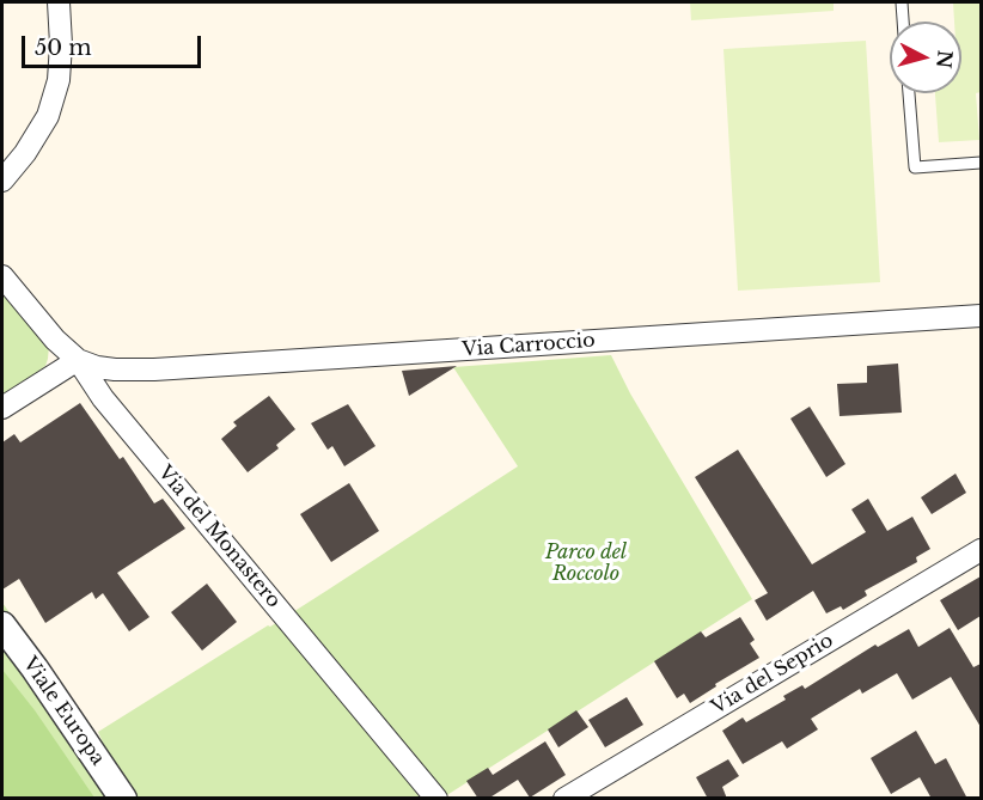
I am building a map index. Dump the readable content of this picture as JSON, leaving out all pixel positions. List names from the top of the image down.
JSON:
{
  "streets": {
    "street": [
      "Via Carroccio",
      "Via del Monastero",
      "Via del Seprio",
      "Viale Europa"
    ]
  },
  "crossings": [
    ["Via Carroccio", "Via del Monastero"]
  ],
  "parks": ["Parco del Roccolo"],
  "scale_bar": "50 m",
  "north": "right"
}
